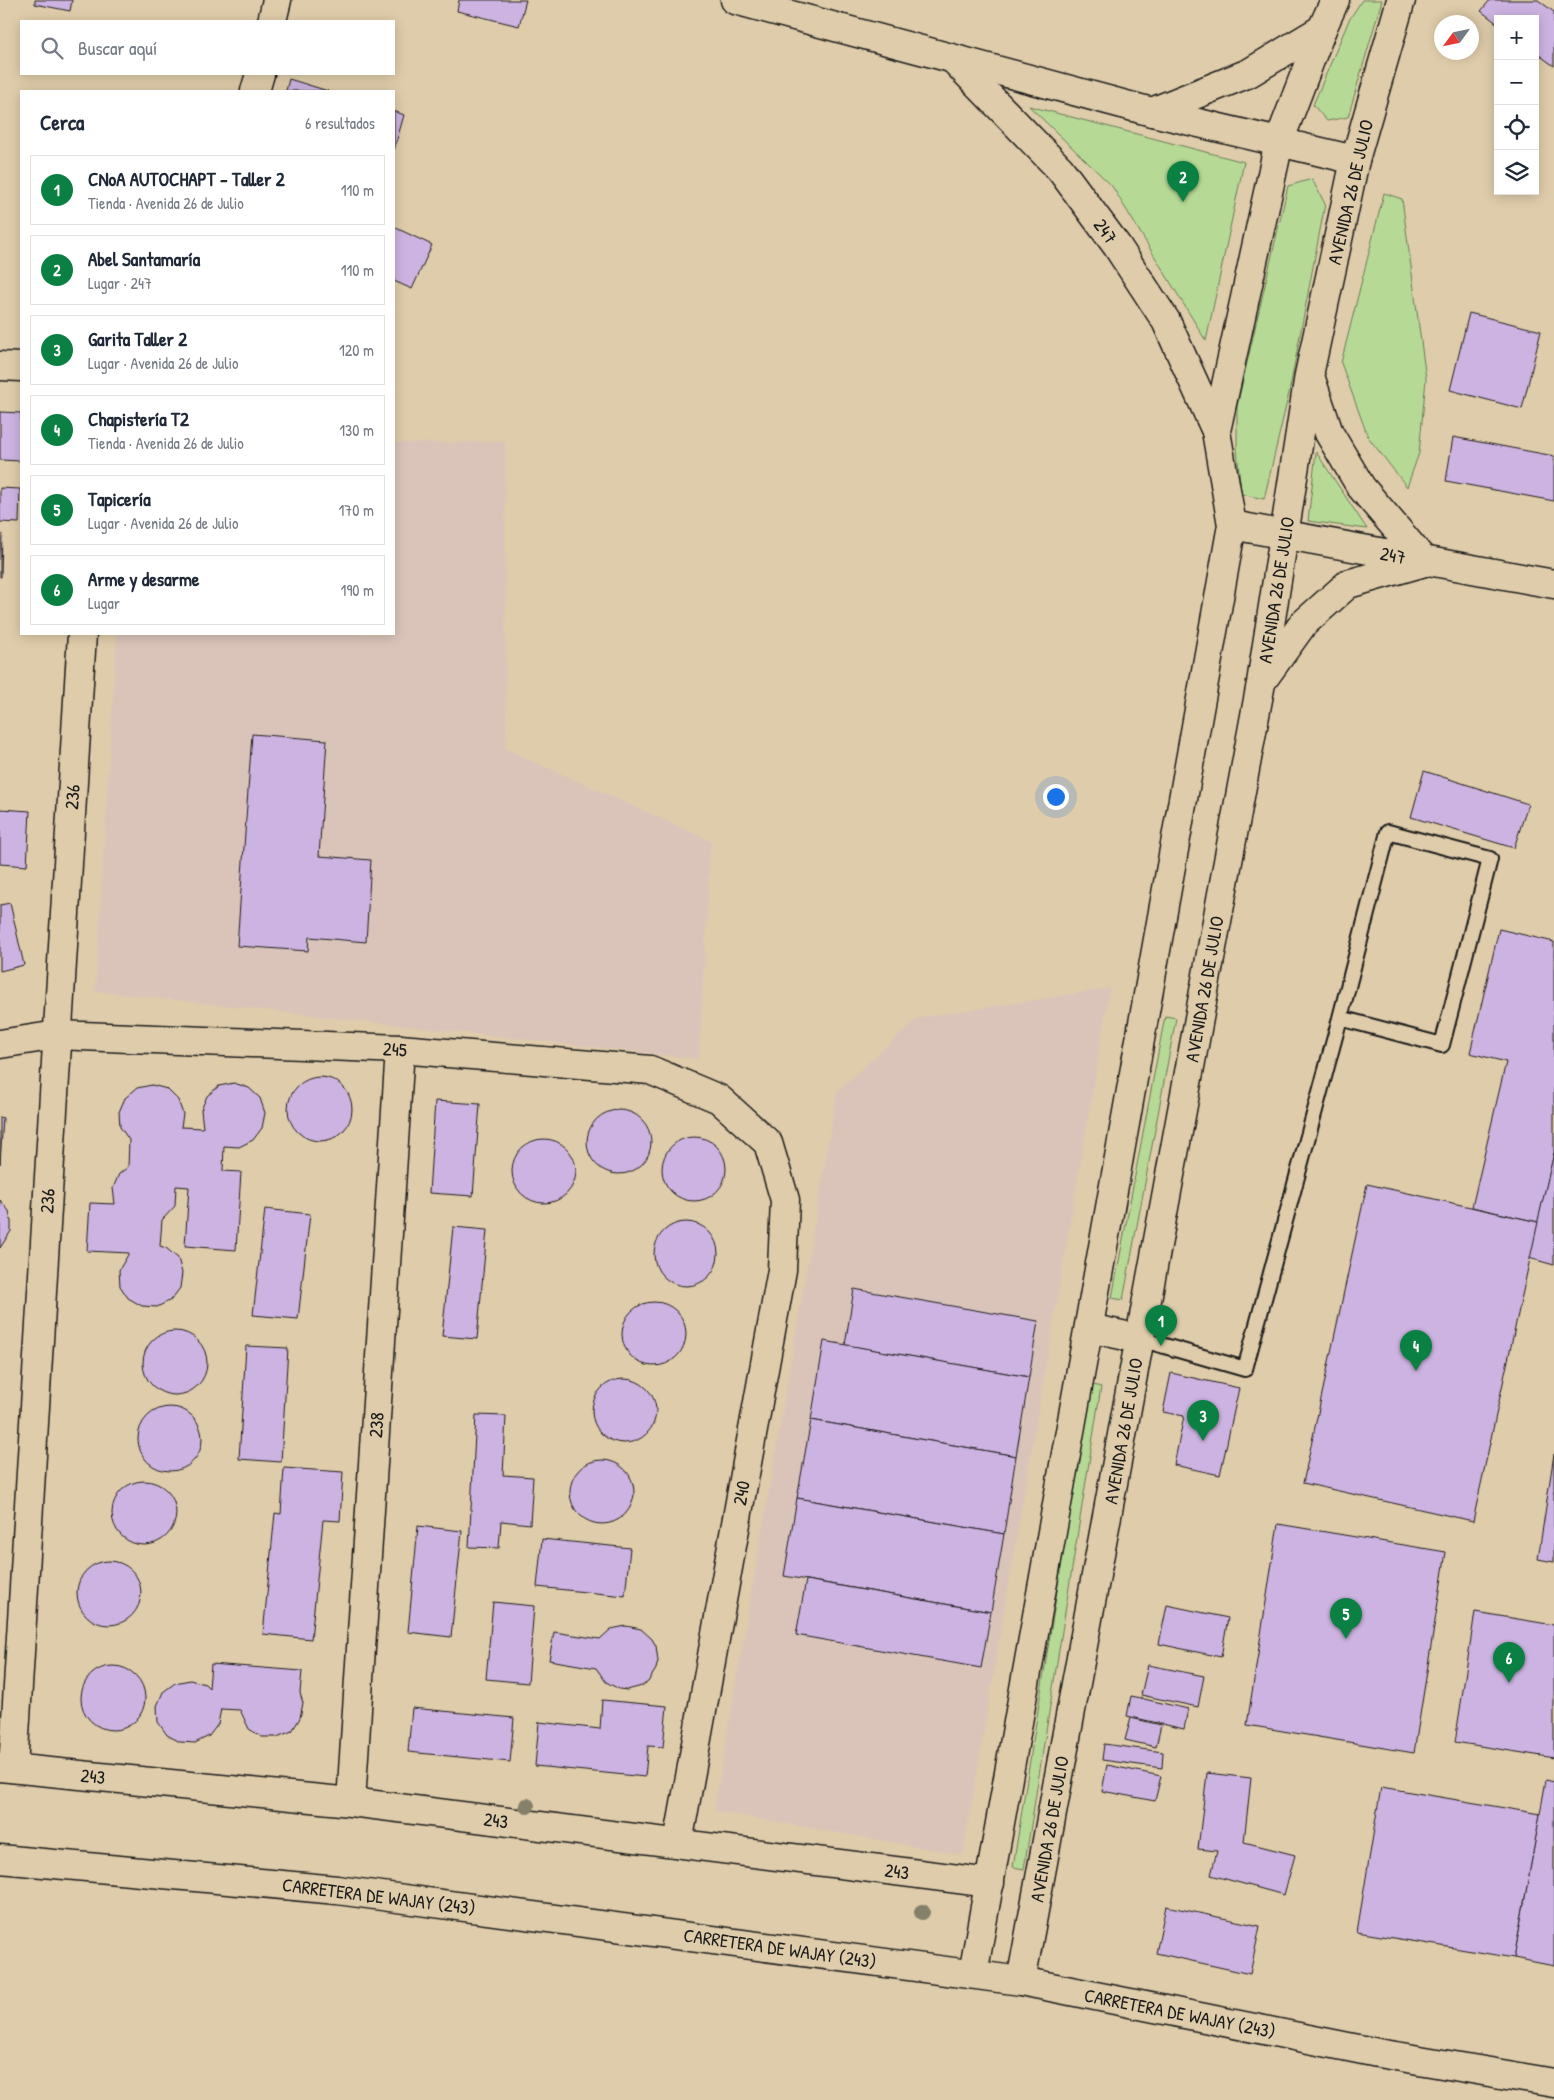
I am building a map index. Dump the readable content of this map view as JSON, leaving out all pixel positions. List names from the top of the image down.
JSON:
{
  "streets": {
    "street": [
      "AVENIDA 26 DE JULIO",
      "247",
      "236",
      "245",
      "238",
      "240",
      "243",
      "CARRETERA DE WAJAY (243)"
    ]
  },
  "crossings": [
    ["AVENIDA 26 DE JULIO", "247"],
    ["AVENIDA 26 DE JULIO", "CARRETERA DE WAJAY (243)"],
    ["236", "245"],
    ["236", "243"],
    ["245", "238"],
    ["245", "240"],
    ["238", "243"],
    ["240", "243"]
  ],
  "north": "bottom left",
  "page": {
    "map_buttons": ["+", "−"],
    "search": "Buscar aquí",
    "heading": ["Cerca", "6 resultados"],
    "list": [
      {
        "mark": "1",
        "name": "CNoA AUTOCHAPT - Taller 2",
        "note": "Tienda · Avenida 26 de Julio",
        "value": "110 m"
      },
      {
        "mark": "2",
        "name": "Abel Santamaría",
        "note": "Lugar · 247",
        "value": "110 m"
      },
      {
        "mark": "3",
        "name": "Garita Taller 2",
        "note": "Lugar · Avenida 26 de Julio",
        "value": "120 m"
      },
      {
        "mark": "4",
        "name": "Chapistería T2",
        "note": "Tienda · Avenida 26 de Julio",
        "value": "130 m"
      },
      {
        "mark": "5",
        "name": "Tapicería",
        "note": "Lugar · Avenida 26 de Julio",
        "value": "170 m"
      },
      {
        "mark": "6",
        "name": "Arme y desarme",
        "note": "Lugar",
        "value": "190 m"
      }
    ],
    "pins": [
      "2",
      "1",
      "4",
      "3",
      "5",
      "6"
    ]
  }
}
